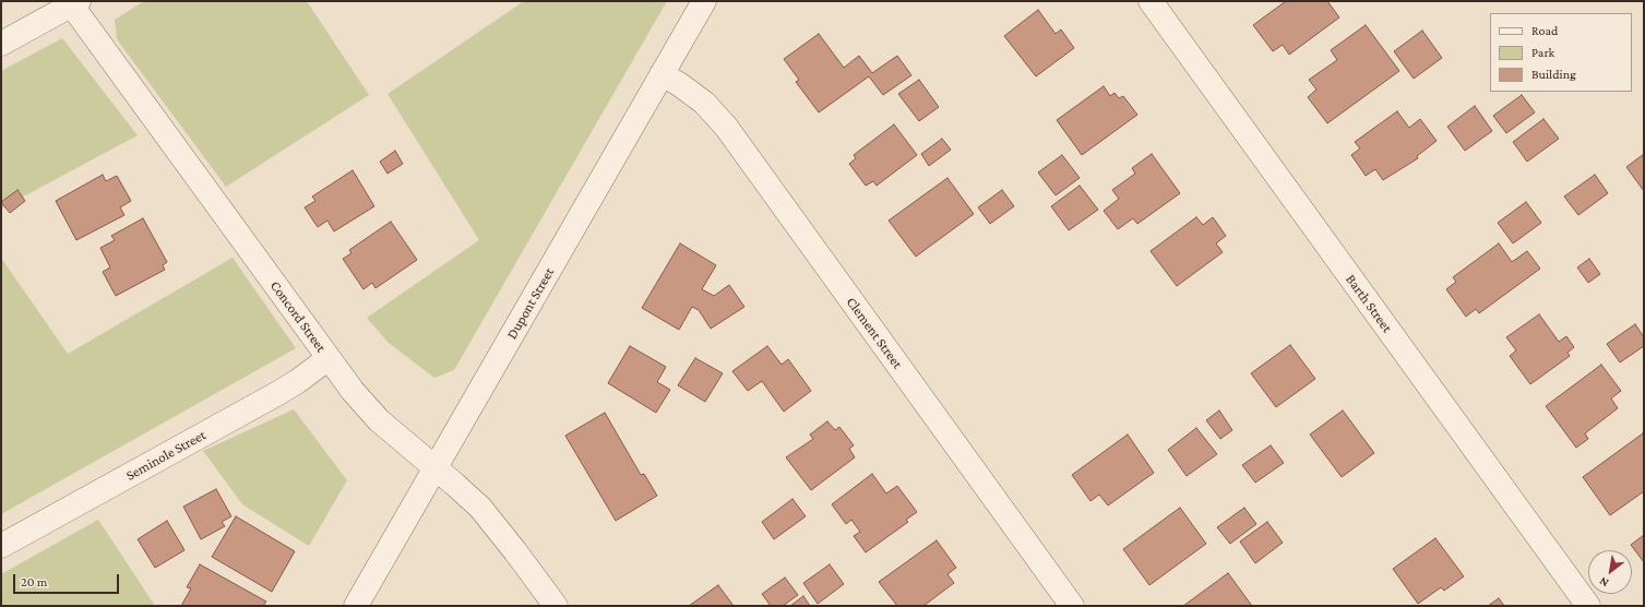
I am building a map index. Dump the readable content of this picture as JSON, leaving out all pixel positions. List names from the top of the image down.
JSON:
{
  "streets": {
    "street": [
      "Dupont Street",
      "Barth Street",
      "Concord Street",
      "Clement Street",
      "Seminole Street"
    ]
  },
  "crossings": [
    ["Dupont Street", "Concord Street"],
    ["Dupont Street", "Clement Street"],
    ["Concord Street", "Seminole Street"]
  ],
  "legend": ["Road", "Park", "Building"],
  "scale_bar": "20 m",
  "north": "bottom left"
}
